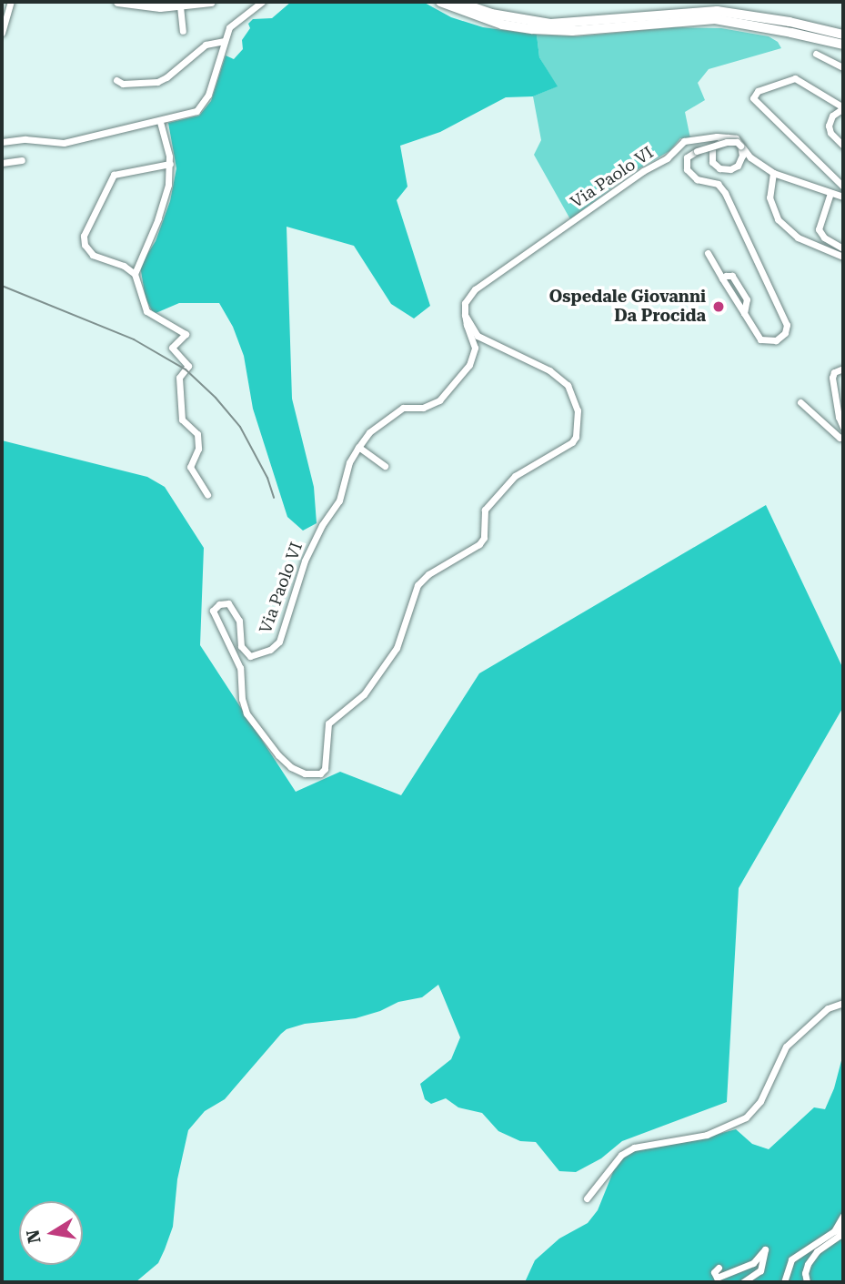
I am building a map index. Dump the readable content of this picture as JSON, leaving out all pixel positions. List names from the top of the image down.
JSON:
{
  "streets": {
    "street": ["Via Paolo VI"]
  },
  "places": ["Ospedale Giovanni Da Procida"],
  "north": "left"
}
